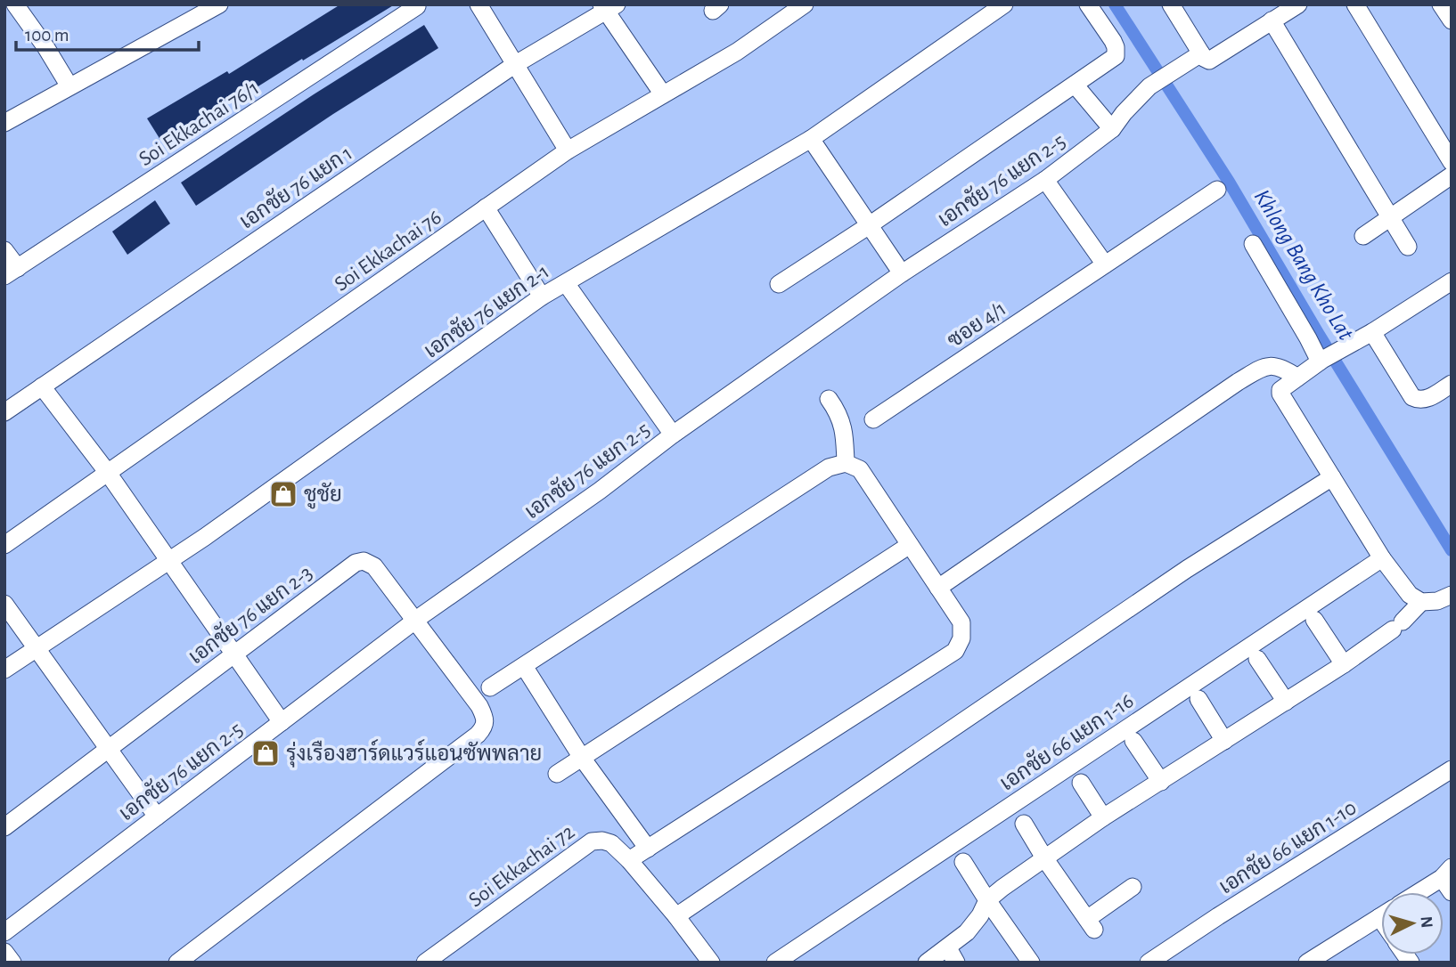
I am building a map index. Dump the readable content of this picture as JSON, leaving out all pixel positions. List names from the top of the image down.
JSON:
{
  "streets": {
    "street": [
      "Soi Ekkachai 76/1",
      "เอกชัย 76 แยก 2-5",
      "เอกชัย 76 แยก 1",
      "Soi Ekkachai 76",
      "เอกชัย 76 แยก 2-1",
      "ซอย 4/1",
      "เอกชัย 76 แยก 2-3",
      "เอกชัย 66 แยก 1-16",
      "เอกชัย 66 แยก 1-10",
      "Soi Ekkachai 72"
    ]
  },
  "crossings": [
    ["เอกชัย 76 แยก 2-5", "เอกชัย 76 แยก 2-3"]
  ],
  "water": ["Khlong Bang Kho Lat"],
  "places": {
    "shop": ["ชูชัย", "รุ่งเรืองฮาร์ดแวร์แอนซัพพลาย"]
  },
  "scale_bar": "100 m",
  "north": "right"
}
